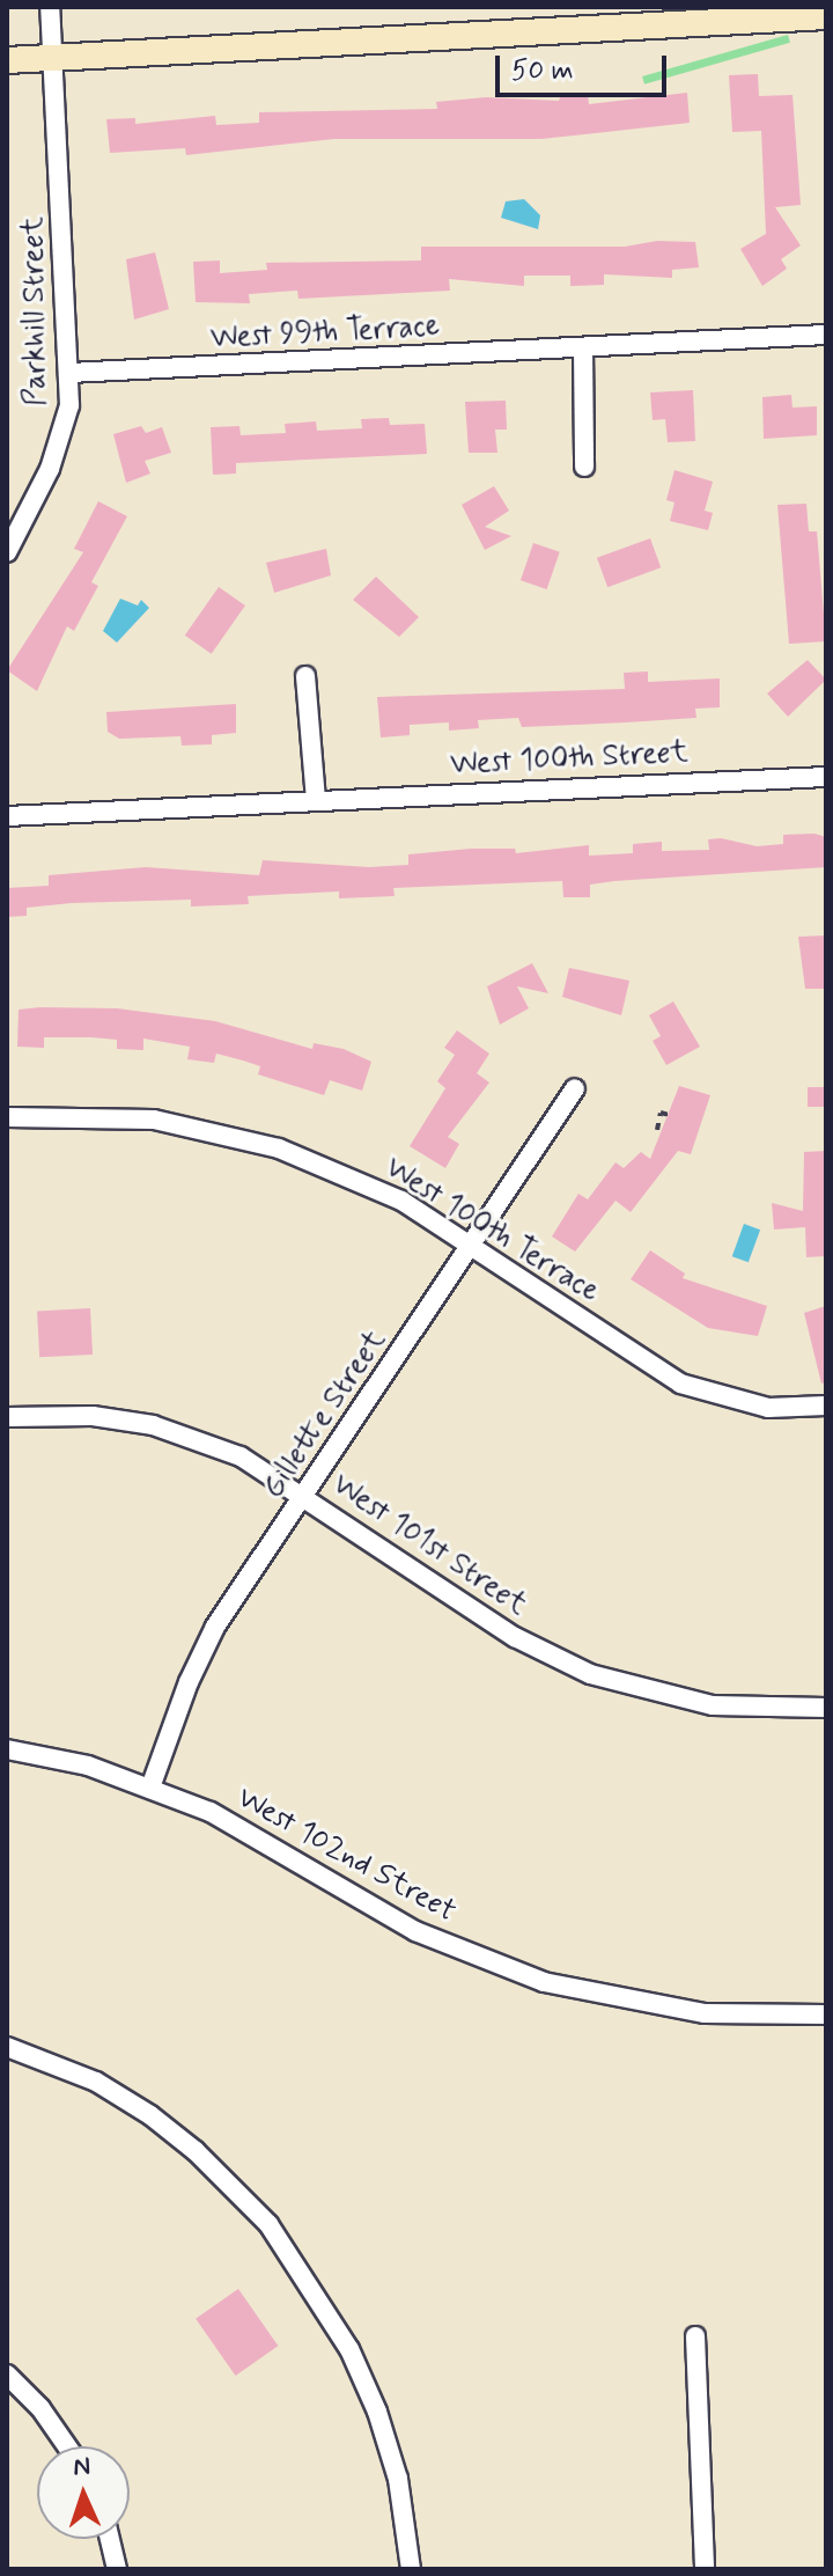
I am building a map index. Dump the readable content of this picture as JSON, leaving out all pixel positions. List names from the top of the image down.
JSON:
{
  "streets": {
    "street": [
      "Parkhill Street",
      "West 99th Terrace",
      "West 100th Street",
      "West 100th Terrace",
      "Gillette Street",
      "West 101st Street",
      "West 102nd Street"
    ]
  },
  "crossings": [
    ["Parkhill Street", "West 99th Terrace"],
    ["West 100th Terrace", "Gillette Street"],
    ["Gillette Street", "West 101st Street"],
    ["Gillette Street", "West 102nd Street"]
  ],
  "scale_bar": "50 m",
  "north": "top"
}
